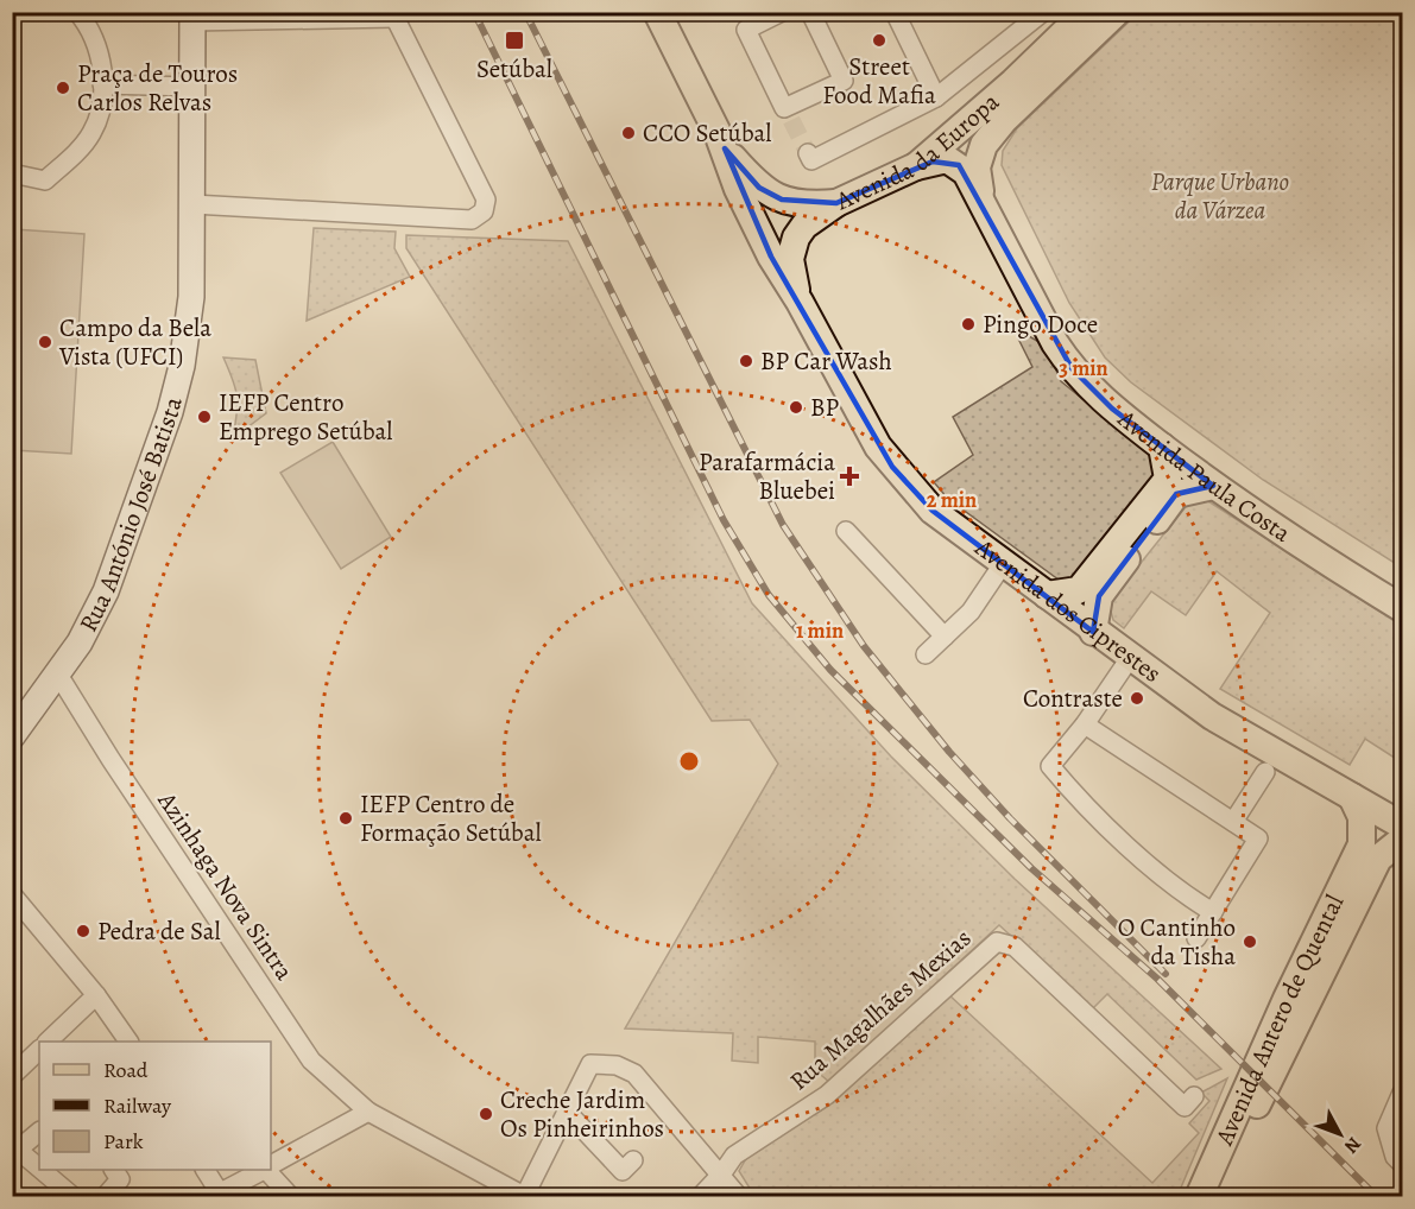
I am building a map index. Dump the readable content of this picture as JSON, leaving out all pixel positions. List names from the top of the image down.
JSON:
{
  "streets": {
    "main road": [
      "Avenida da Europa",
      "Avenida Paula Costa",
      "Rua António José Batista",
      "Avenida dos Ciprestes",
      "Avenida Antero de Quental"
    ],
    "street": ["Azinhaga Nova Sintra", "Rua Magalhães Mexias"]
  },
  "crossings": [
    ["Avenida da Europa", "Avenida Paula Costa"],
    ["Avenida da Europa", "Avenida dos Ciprestes"],
    ["Rua António José Batista", "Azinhaga Nova Sintra"],
    ["Avenida dos Ciprestes", "Avenida Antero de Quental"]
  ],
  "parks": ["Parque Urbano da Várzea"],
  "places": {
    "transit": ["Setúbal"],
    "other": [
      "Street Food Mafia",
      "Praça de Touros Carlos Relvas",
      "CCO Setúbal",
      "Pingo Doce",
      "Campo da Bela Vista (UFCI)",
      "BP Car Wash",
      "BP",
      "IEFP Centro Emprego Setúbal",
      "Contraste",
      "IEFP Centro de Formação Setúbal",
      "Pedra de Sal",
      "O Cantinho da Tisha",
      "Creche Jardim Os Pinheirinhos"
    ],
    "health": ["Parafarmácia Bluebei"]
  },
  "legend": ["Road", "Railway", "Park"],
  "north": "bottom right",
  "rings": ["3 min", "2 min", "1 min"]
}
